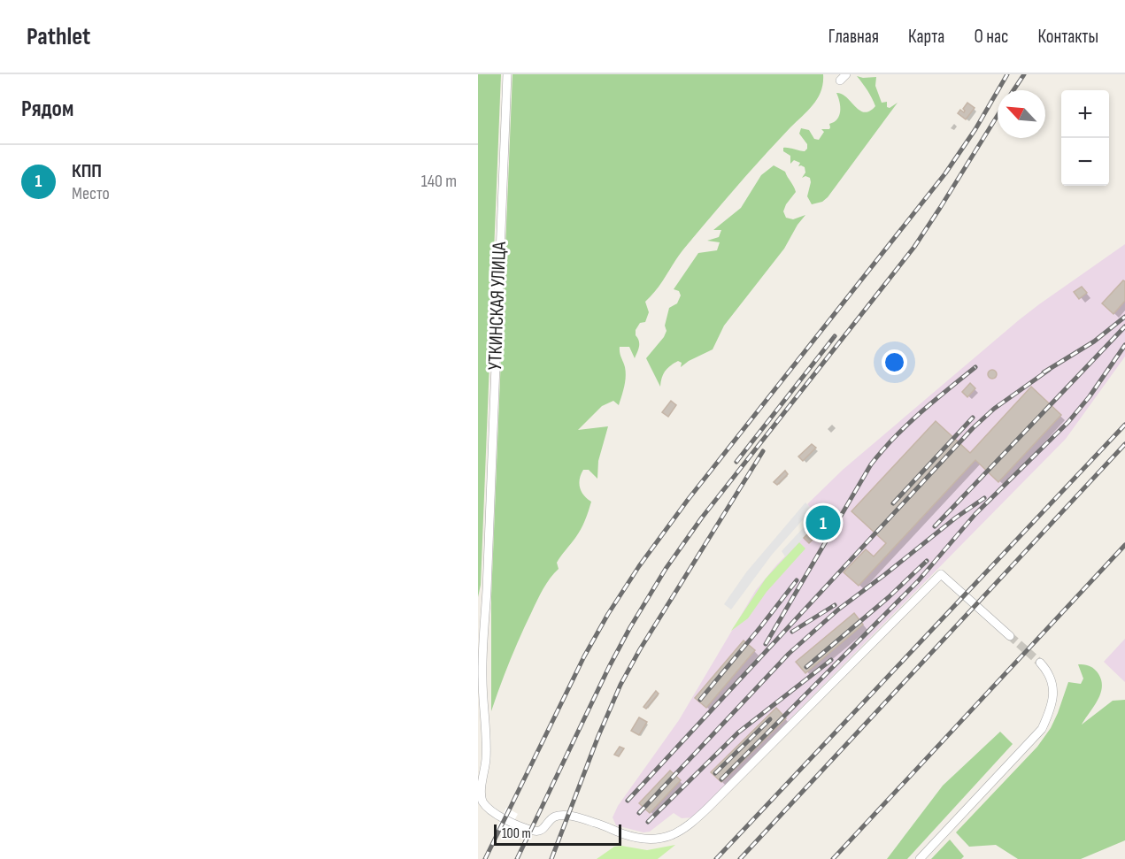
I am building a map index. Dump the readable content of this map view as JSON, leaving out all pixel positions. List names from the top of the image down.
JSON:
{
  "streets": {
    "street": ["УТКИНСКАЯ УЛИЦА"]
  },
  "scale_bar": "100 m",
  "north": "top left",
  "page": {
    "header": "Pathlet",
    "nav": [
      "Главная",
      "Карта",
      "О нас",
      "Контакты"
    ],
    "heading": "Рядом",
    "map_buttons": ["+", "−"],
    "list": [
      {
        "mark": "1",
        "name": "КПП",
        "note": "Место",
        "value": "140 m"
      }
    ],
    "pins": "1",
    "scale": "100 m"
  }
}
